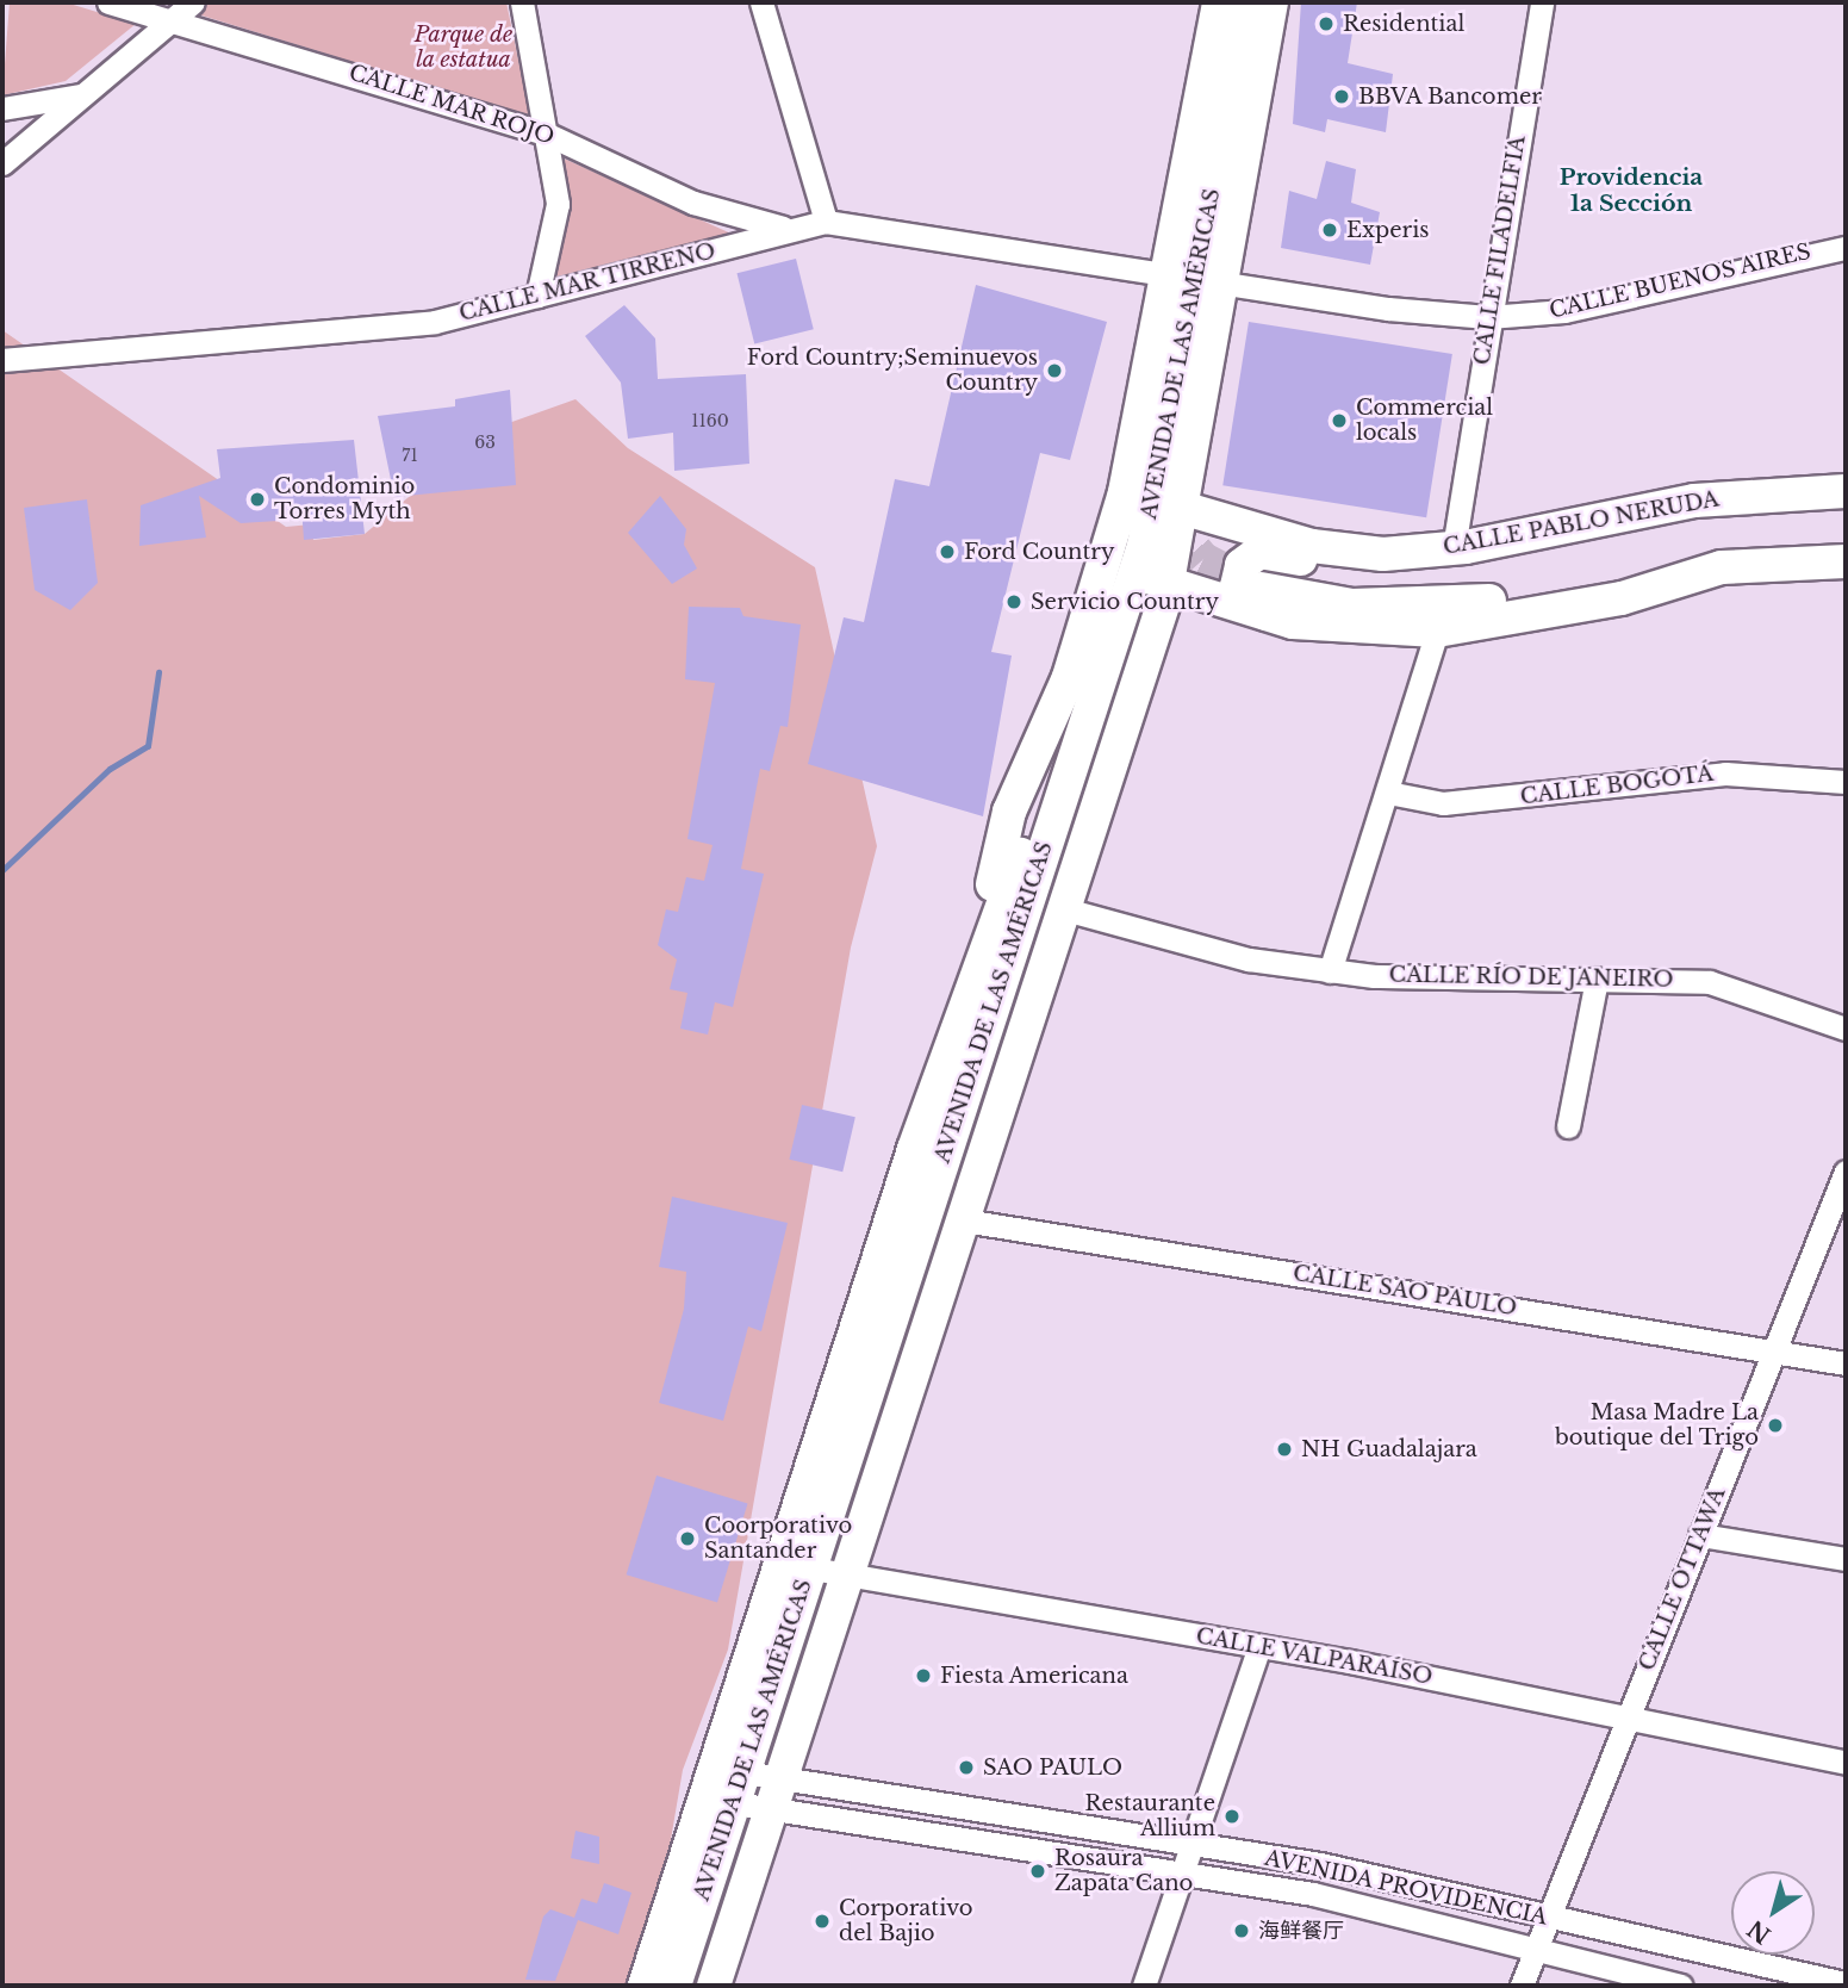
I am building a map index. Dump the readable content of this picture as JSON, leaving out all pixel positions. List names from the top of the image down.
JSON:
{
  "streets": {
    "main road": ["AVENIDA DE LAS AMÉRICAS", "CALLE PABLO NERUDA"],
    "street": [
      "CALLE MAR ROJO",
      "CALLE FILADELFIA",
      "CALLE BUENOS AIRES",
      "CALLE MAR TIRRENO",
      "CALLE BOGOTÁ",
      "CALLE RÍO DE JANEIRO",
      "CALLE SAO PAULO",
      "CALLE OTTAWA",
      "CALLE VALPARAÍSO",
      "AVENIDA PROVIDENCIA"
    ]
  },
  "crossings": [
    ["CALLE MAR ROJO", "CALLE MAR TIRRENO"],
    ["CALLE FILADELFIA", "CALLE BUENOS AIRES"],
    ["CALLE FILADELFIA", "CALLE PABLO NERUDA"],
    ["CALLE BUENOS AIRES", "CALLE MAR TIRRENO"],
    ["CALLE BUENOS AIRES", "AVENIDA DE LAS AMÉRICAS"],
    ["CALLE MAR TIRRENO", "AVENIDA DE LAS AMÉRICAS"],
    ["AVENIDA DE LAS AMÉRICAS", "CALLE PABLO NERUDA"],
    ["AVENIDA DE LAS AMÉRICAS", "CALLE RÍO DE JANEIRO"],
    ["AVENIDA DE LAS AMÉRICAS", "CALLE SAO PAULO"],
    ["AVENIDA DE LAS AMÉRICAS", "CALLE VALPARAÍSO"],
    ["AVENIDA DE LAS AMÉRICAS", "AVENIDA PROVIDENCIA"],
    ["CALLE SAO PAULO", "CALLE OTTAWA"],
    ["CALLE OTTAWA", "CALLE VALPARAÍSO"],
    ["CALLE OTTAWA", "AVENIDA PROVIDENCIA"]
  ],
  "districts": ["Providencia 1a Sección"],
  "parks": ["Parque de la estatua"],
  "places": [
    "Residential",
    "BBVA Bancomer",
    "Experis",
    "Ford Country;Seminuevos Country",
    "Commercial locals",
    "Condominio Torres Myth",
    "Ford Country",
    "Servicio Country",
    "Masa Madre La boutique del Trigo",
    "NH Guadalajara",
    "Coorporativo Santander",
    "Fiesta Americana",
    "SAO PAULO",
    "Restaurante Allium",
    "Rosaura Zapata Cano",
    "Corporativo del Bajio",
    "海鲜餐厅"
  ],
  "house_numbers": ["1160", "63", "71"],
  "north": "bottom left"
}
